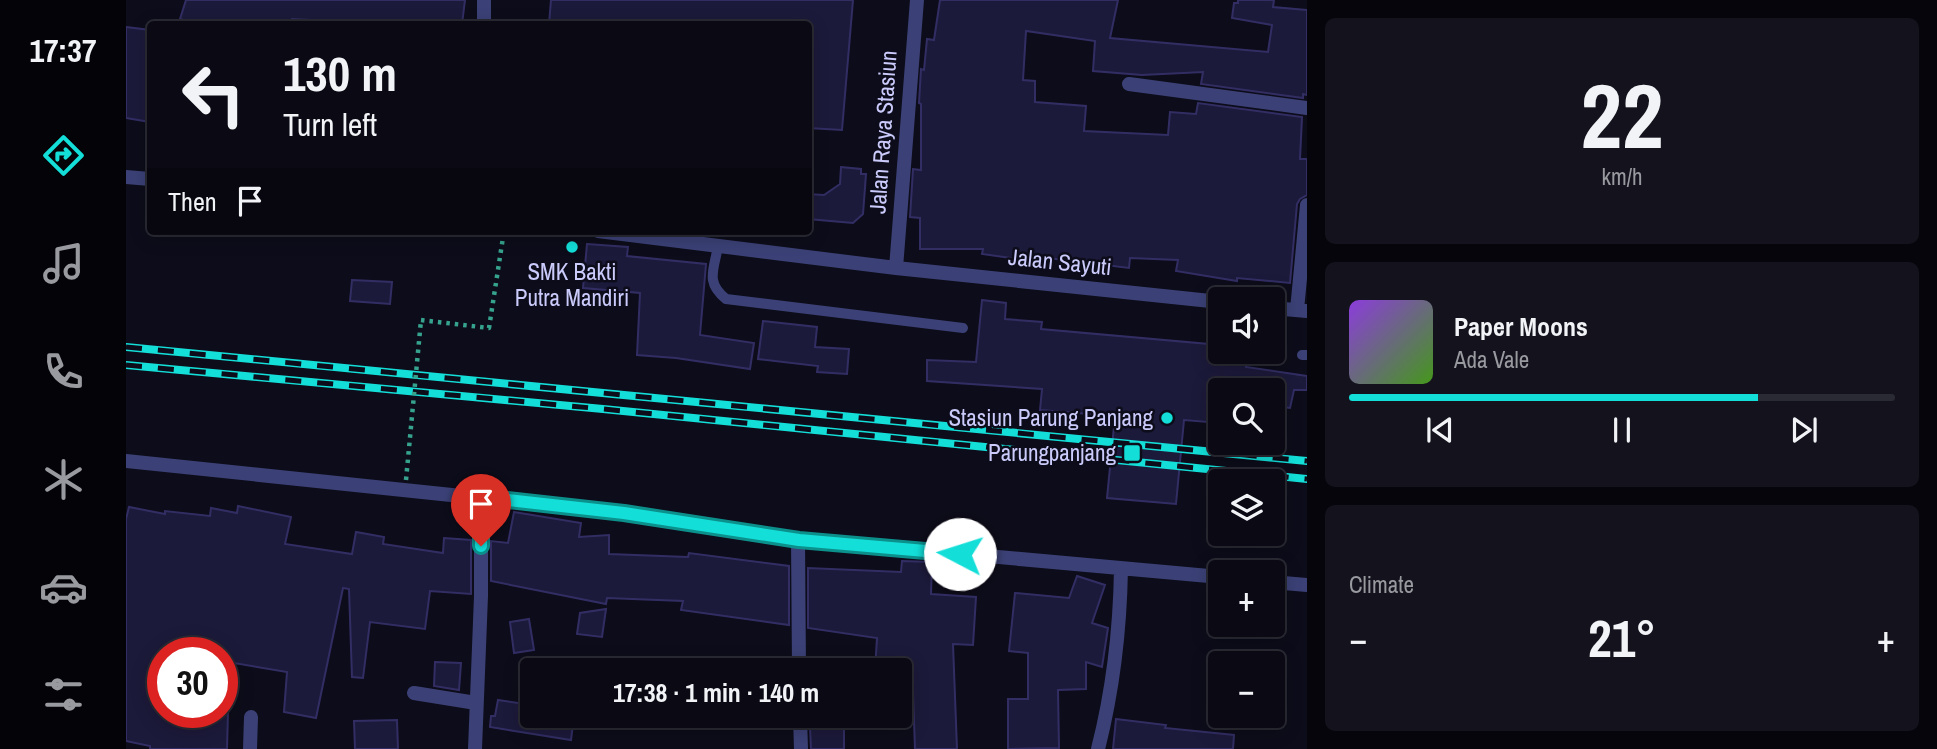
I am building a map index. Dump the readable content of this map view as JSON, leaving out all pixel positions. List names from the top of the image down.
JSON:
{
  "streets": {
    "street": ["Jalan Raya Stasiun", "Jalan Sayuti"]
  },
  "crossings": [
    ["Jalan Raya Stasiun", "Jalan Sayuti"]
  ],
  "places": {
    "other": ["SMK Bakti Putra Mandiri", "Stasiun Parung Panjang"],
    "transit": ["Parungpanjang"]
  },
  "page": {
    "tabs": "17:37",
    "tile": [
      ["22", "km/h"],
      "Climate"
    ],
    "turn": ["130 m", "Turn left"],
    "then": "Then",
    "map_buttons": ["+", "−"],
    "song": ["Paper Moons", "Ada Vale"],
    "heat": ["−", "21°", "+"],
    "limit": "30",
    "trip": "17:38 · 1 min · 140 m"
  }
}
